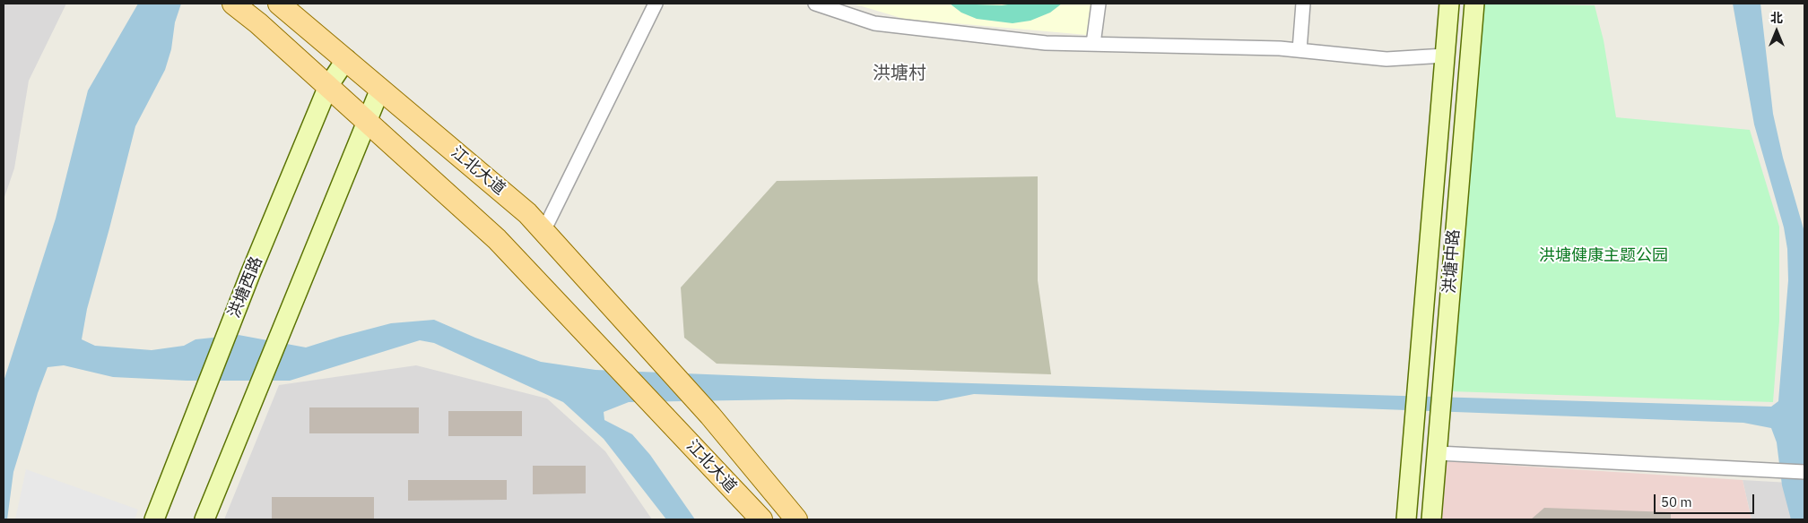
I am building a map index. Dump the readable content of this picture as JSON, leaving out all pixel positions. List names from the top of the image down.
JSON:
{
  "streets": {
    "main road": ["江北大道", "洪塘中路", "洪塘西路"]
  },
  "crossings": [
    ["江北大道", "洪塘西路"]
  ],
  "districts": ["洪塘村"],
  "parks": ["洪塘健康主题公园"],
  "scale_bar": "50 m",
  "north": "top"
}
